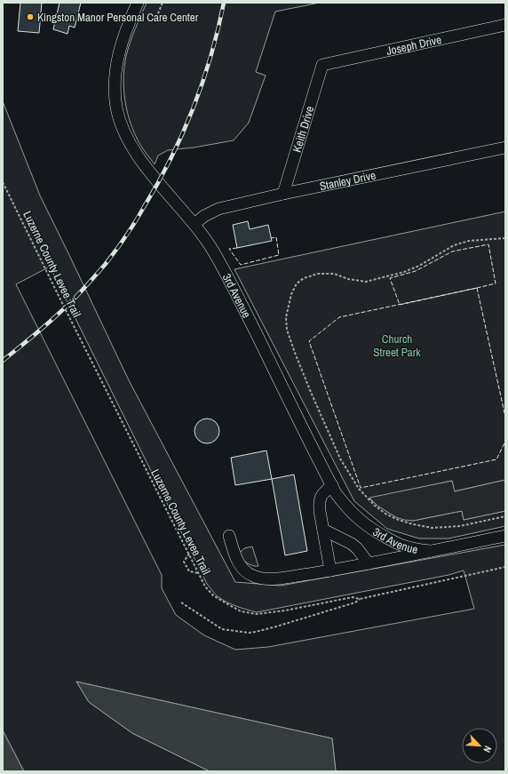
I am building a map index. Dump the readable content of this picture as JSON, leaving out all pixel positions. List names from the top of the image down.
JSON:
{
  "streets": {
    "street": [
      "Joseph Drive",
      "Keith Drive",
      "Stanley Drive",
      "3rd Avenue"
    ],
    "path": ["Luzerne County Levee Trail"]
  },
  "crossings": [
    ["Joseph Drive", "Keith Drive"],
    ["Keith Drive", "Stanley Drive"],
    ["Stanley Drive", "3rd Avenue"]
  ],
  "parks": ["Church Street Park"],
  "places": ["Kingston Manor Personal Care Center"],
  "north": "bottom right"
}
